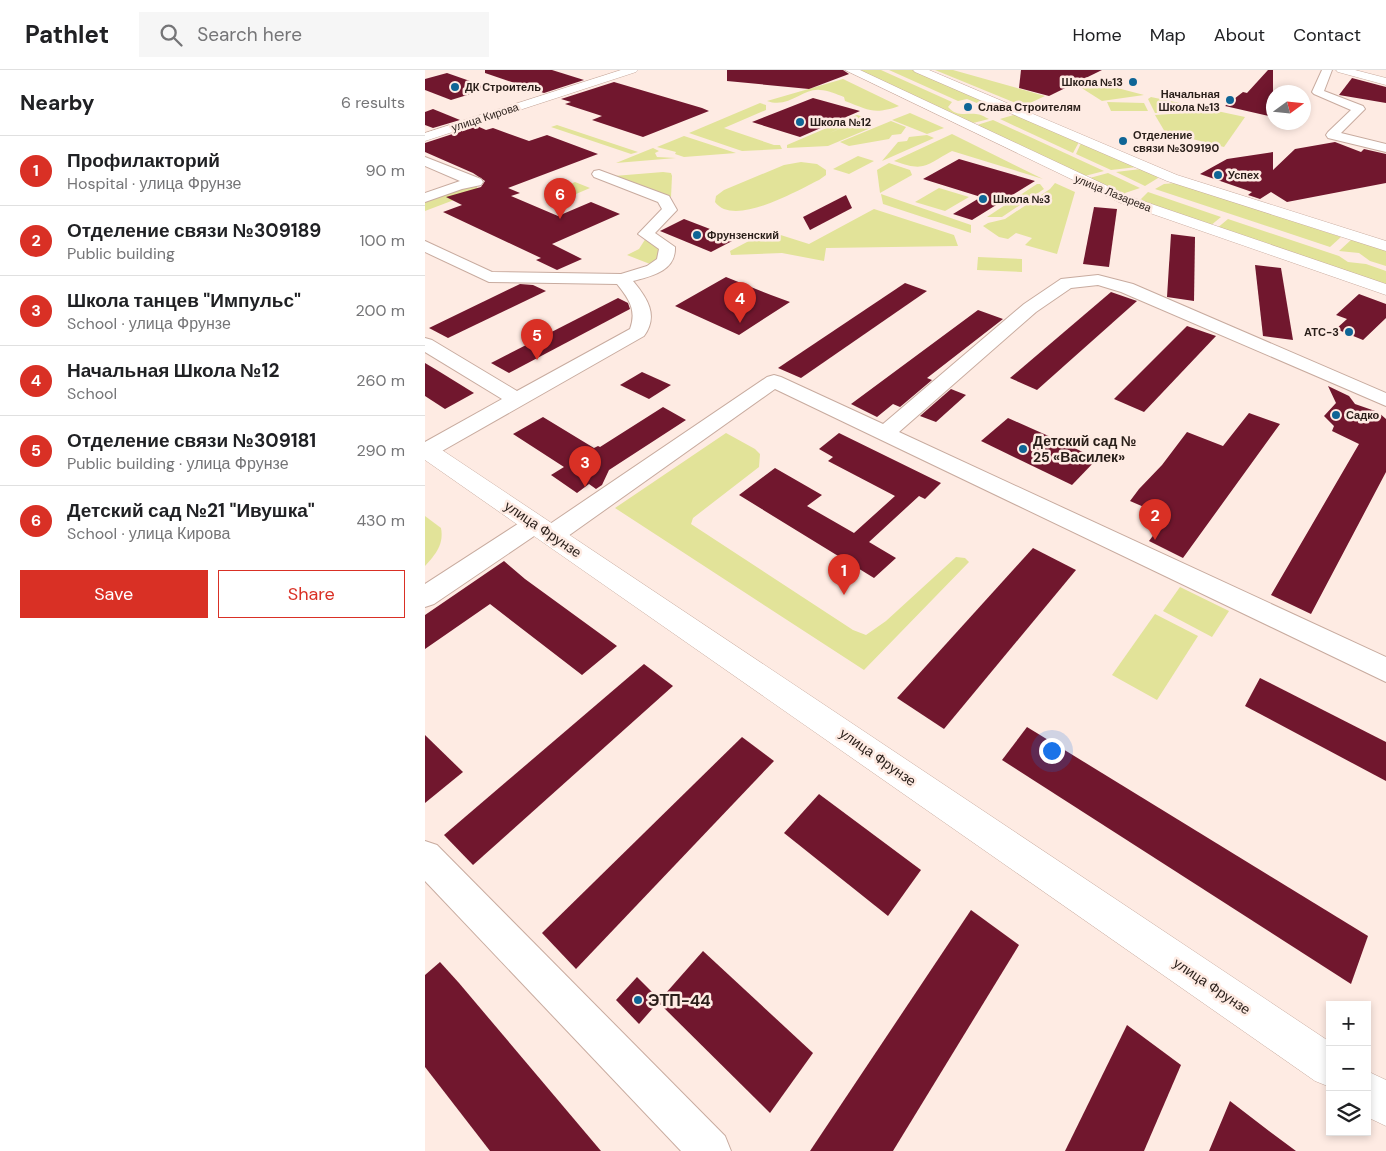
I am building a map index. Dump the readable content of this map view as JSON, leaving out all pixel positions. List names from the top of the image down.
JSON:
{
  "streets": {
    "main road": ["улица Кирова", "улица Лазарева", "улица Фрунзе"]
  },
  "places": [
    "Школа №13",
    "ДК Строитель",
    "Начальная Школа №13",
    "Слава Строителям",
    "Школа №12",
    "Отделение связи №309190",
    "Успех",
    "Школа №3",
    "Фрунзенский",
    "АТС-3",
    "Садко",
    "Детский сад № 25 «Василек»",
    "ЭТП-44"
  ],
  "north": "right",
  "page": {
    "header": "Pathlet",
    "search": "Search here",
    "nav": [
      "Home",
      "Map",
      "About",
      "Contact"
    ],
    "heading": ["Nearby", "6 results"],
    "list": [
      {
        "mark": "1",
        "name": "Профилакторий",
        "note": "Hospital · улица Фрунзе",
        "value": "90 m"
      },
      {
        "mark": "2",
        "name": "Отделение связи №309189",
        "note": "Public building",
        "value": "100 m"
      },
      {
        "mark": "3",
        "name": "Школа танцев \"Импульс\"",
        "note": "School · улица Фрунзе",
        "value": "200 m"
      },
      {
        "mark": "4",
        "name": "Начальная Школа №12",
        "note": "School",
        "value": "260 m"
      },
      {
        "mark": "5",
        "name": "Отделение связи №309181",
        "note": "Public building · улица Фрунзе",
        "value": "290 m"
      },
      {
        "mark": "6",
        "name": "Детский сад №21 \"Ивушка\"",
        "note": "School · улица Кирова",
        "value": "430 m"
      }
    ],
    "pins": [
      "6",
      "4",
      "5",
      "3",
      "2",
      "1"
    ],
    "buttons": ["Save", "Share"],
    "map_buttons": ["+", "−"]
  }
}
